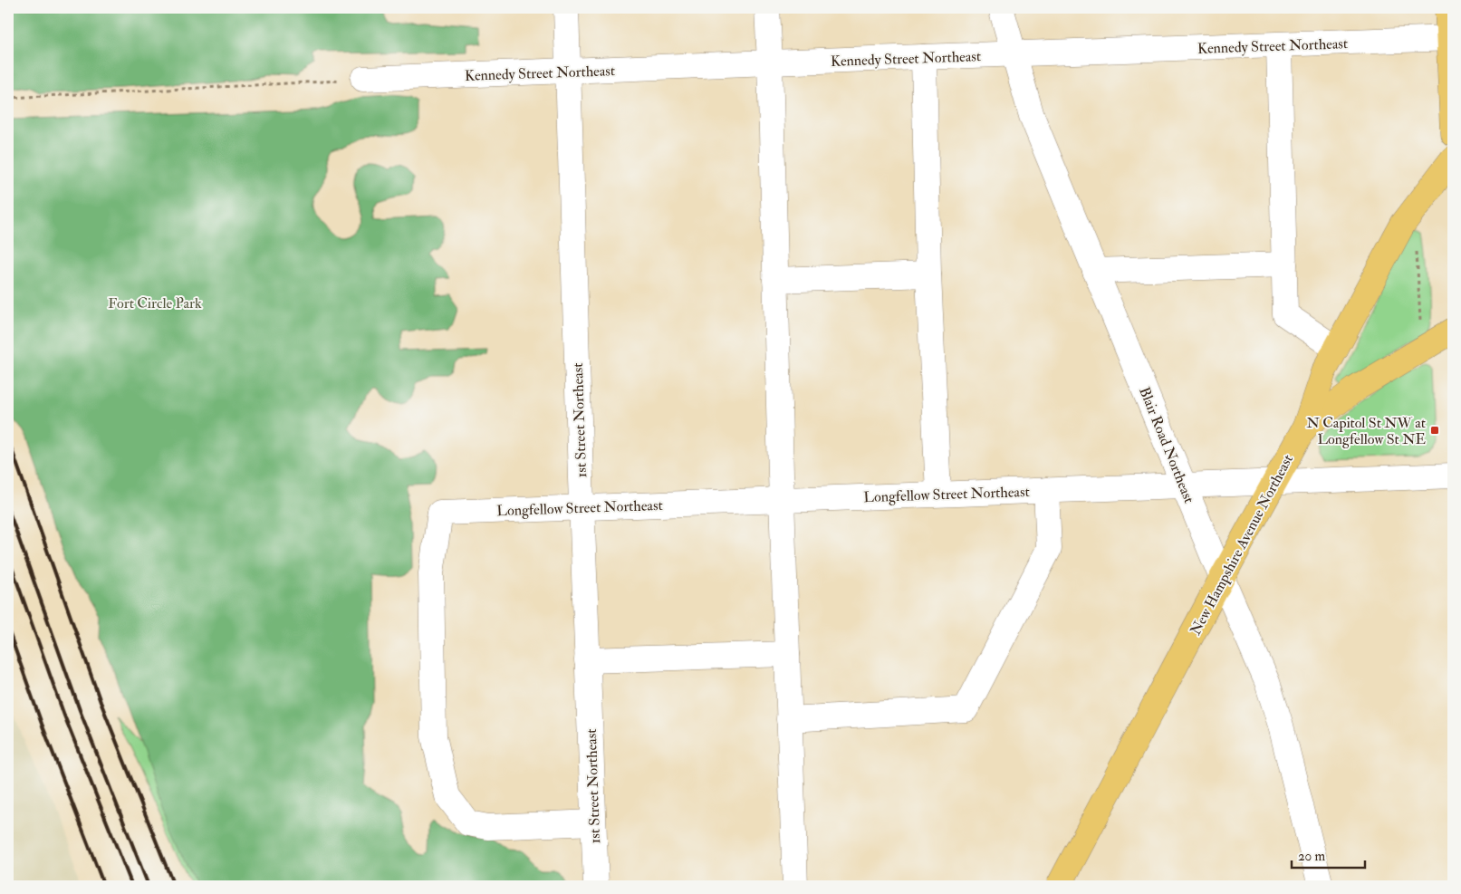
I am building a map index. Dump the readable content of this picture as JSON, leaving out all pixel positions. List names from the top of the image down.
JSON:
{
  "streets": {
    "main road": ["New Hampshire Avenue Northeast"],
    "street": [
      "Kennedy Street Northeast",
      "1st Street Northeast",
      "Blair Road Northeast",
      "Longfellow Street Northeast"
    ]
  },
  "crossings": [
    ["Kennedy Street Northeast", "1st Street Northeast"],
    ["Kennedy Street Northeast", "Blair Road Northeast"],
    ["1st Street Northeast", "Longfellow Street Northeast"],
    ["Blair Road Northeast", "Longfellow Street Northeast"],
    ["Blair Road Northeast", "New Hampshire Avenue Northeast"],
    ["Longfellow Street Northeast", "New Hampshire Avenue Northeast"]
  ],
  "parks": ["Fort Circle Park"],
  "places": {
    "transit": ["N Capitol St NW at Longfellow St NE"]
  },
  "scale_bar": "20 m"
}
